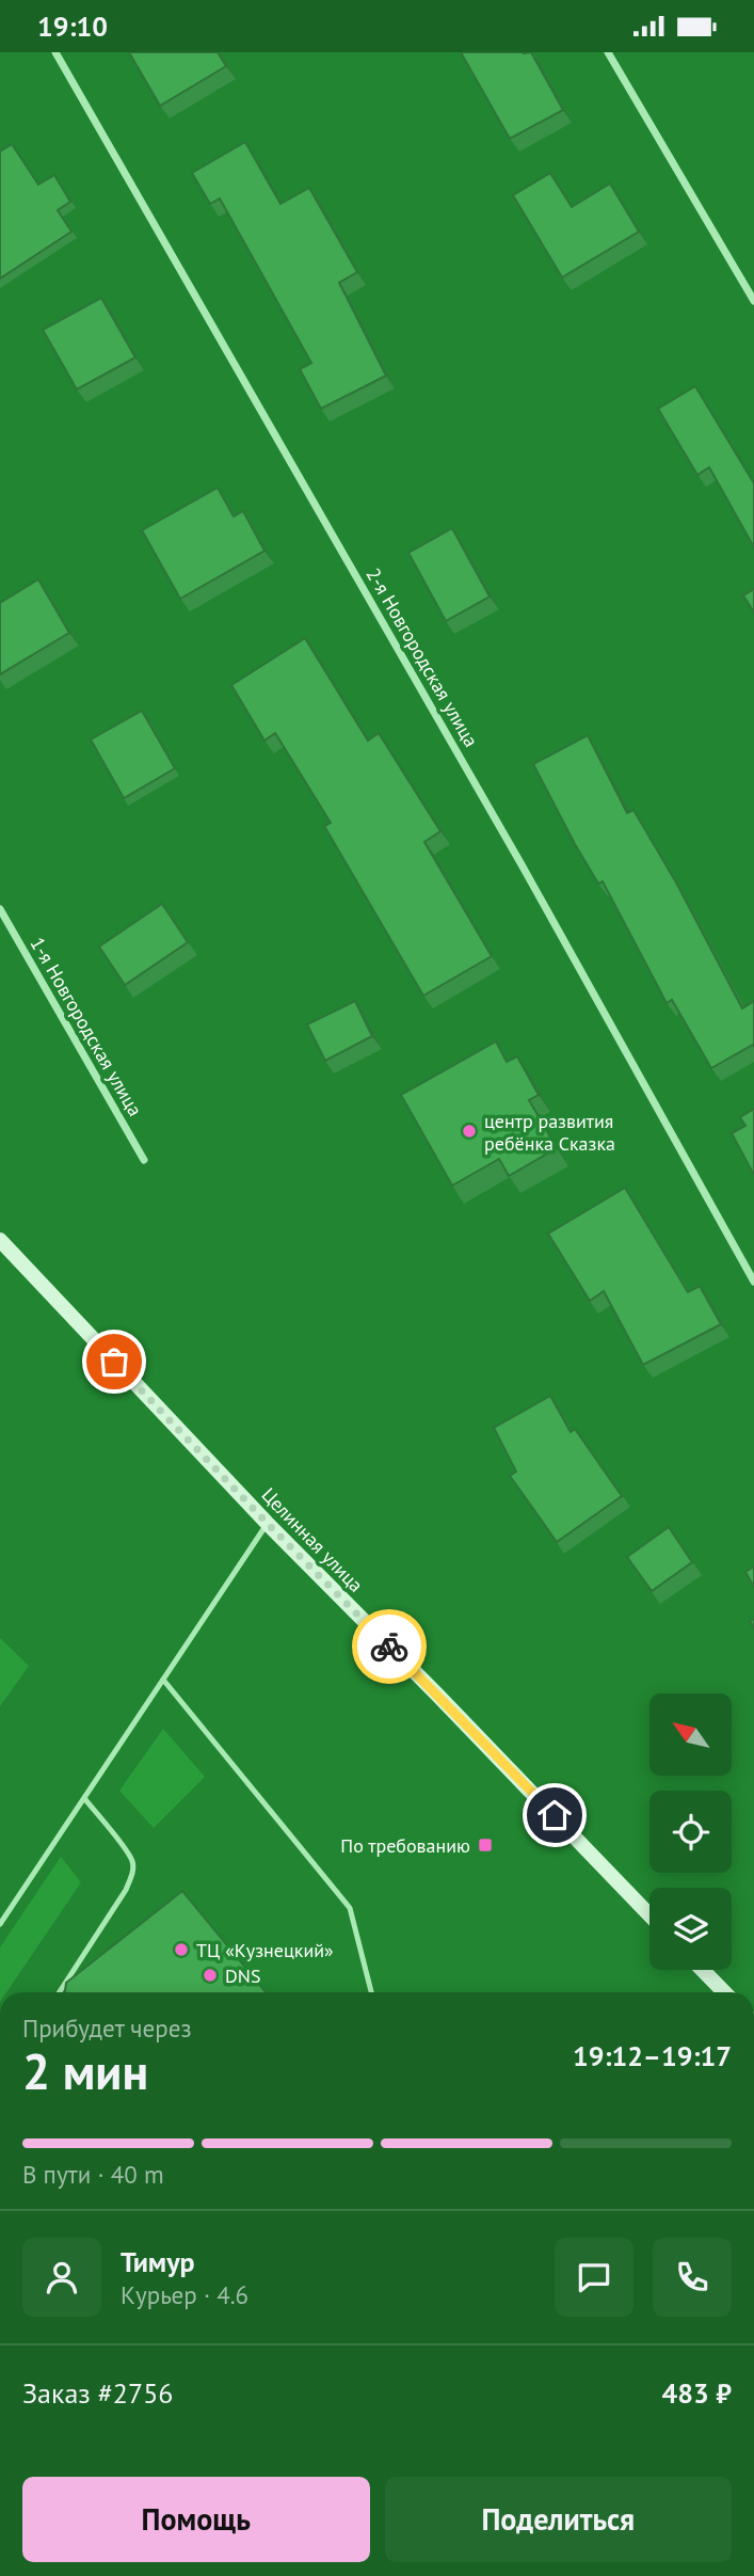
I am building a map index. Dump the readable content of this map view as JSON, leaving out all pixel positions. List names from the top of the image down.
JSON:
{
  "streets": {
    "main road": ["Целинная улица"],
    "street": ["2-я Новгородская улица", "1-я Новгородская улица"]
  },
  "places": {
    "other": ["центр развития ребёнка Сказка", "ТЦ «Кузнецкий»", "DNS"],
    "transit": ["По требованию"]
  },
  "north": "top left",
  "page": {
    "status": "19:10",
    "heading": ["2 мин", "Прибудет через", "19:12–19:17"],
    "panel": [
      "Тимур",
      "Курьер · 4.6",
      "Заказ #2756",
      "483 ₽"
    ],
    "bar": "В пути · 40 m",
    "buttons": ["Помощь", "Поделиться"]
  }
}
